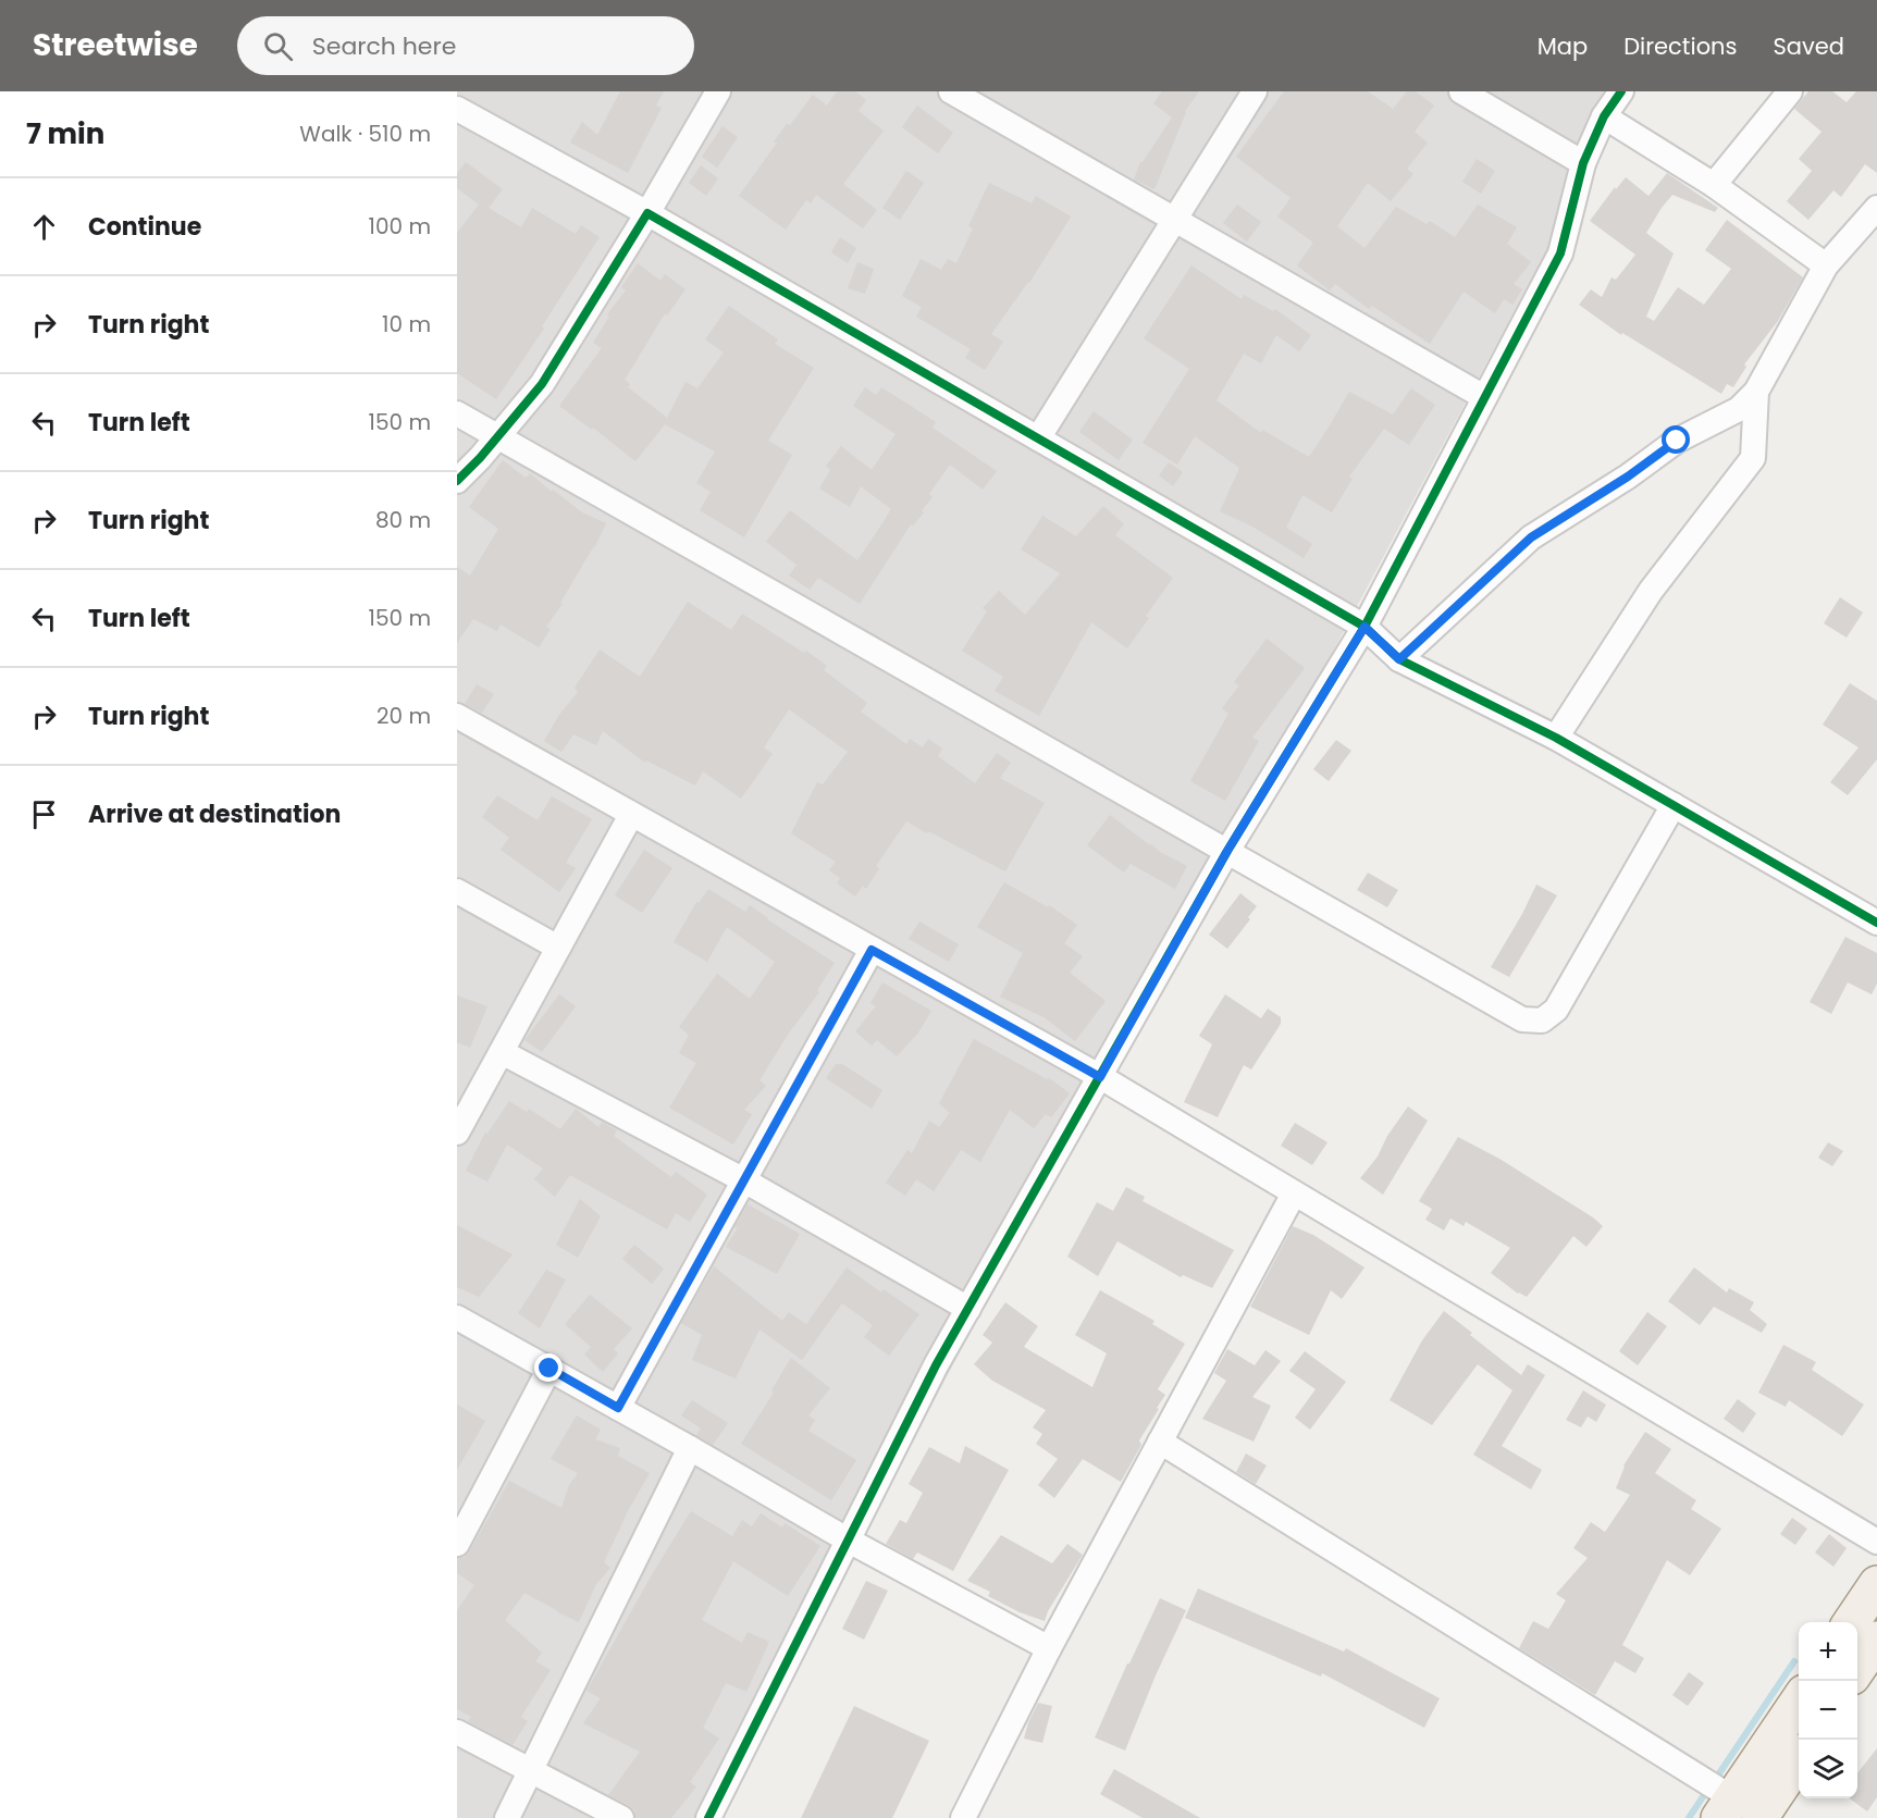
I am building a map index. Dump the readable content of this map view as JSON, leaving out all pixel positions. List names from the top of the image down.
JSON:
{
  "page": {
    "header": "Streetwise",
    "search": "Search here",
    "nav": ["Map", "Directions", "Saved"],
    "heading": ["7 min", "Walk · 510 m"],
    "list": [
      ["Continue", "100 m"],
      ["Turn right", "10 m"],
      ["Turn left", "150 m"],
      ["Turn right", "80 m"],
      ["Turn left", "150 m"],
      ["Turn right", "20 m"],
      "Arrive at destination"
    ],
    "map_buttons": ["+", "−"]
  }
}
